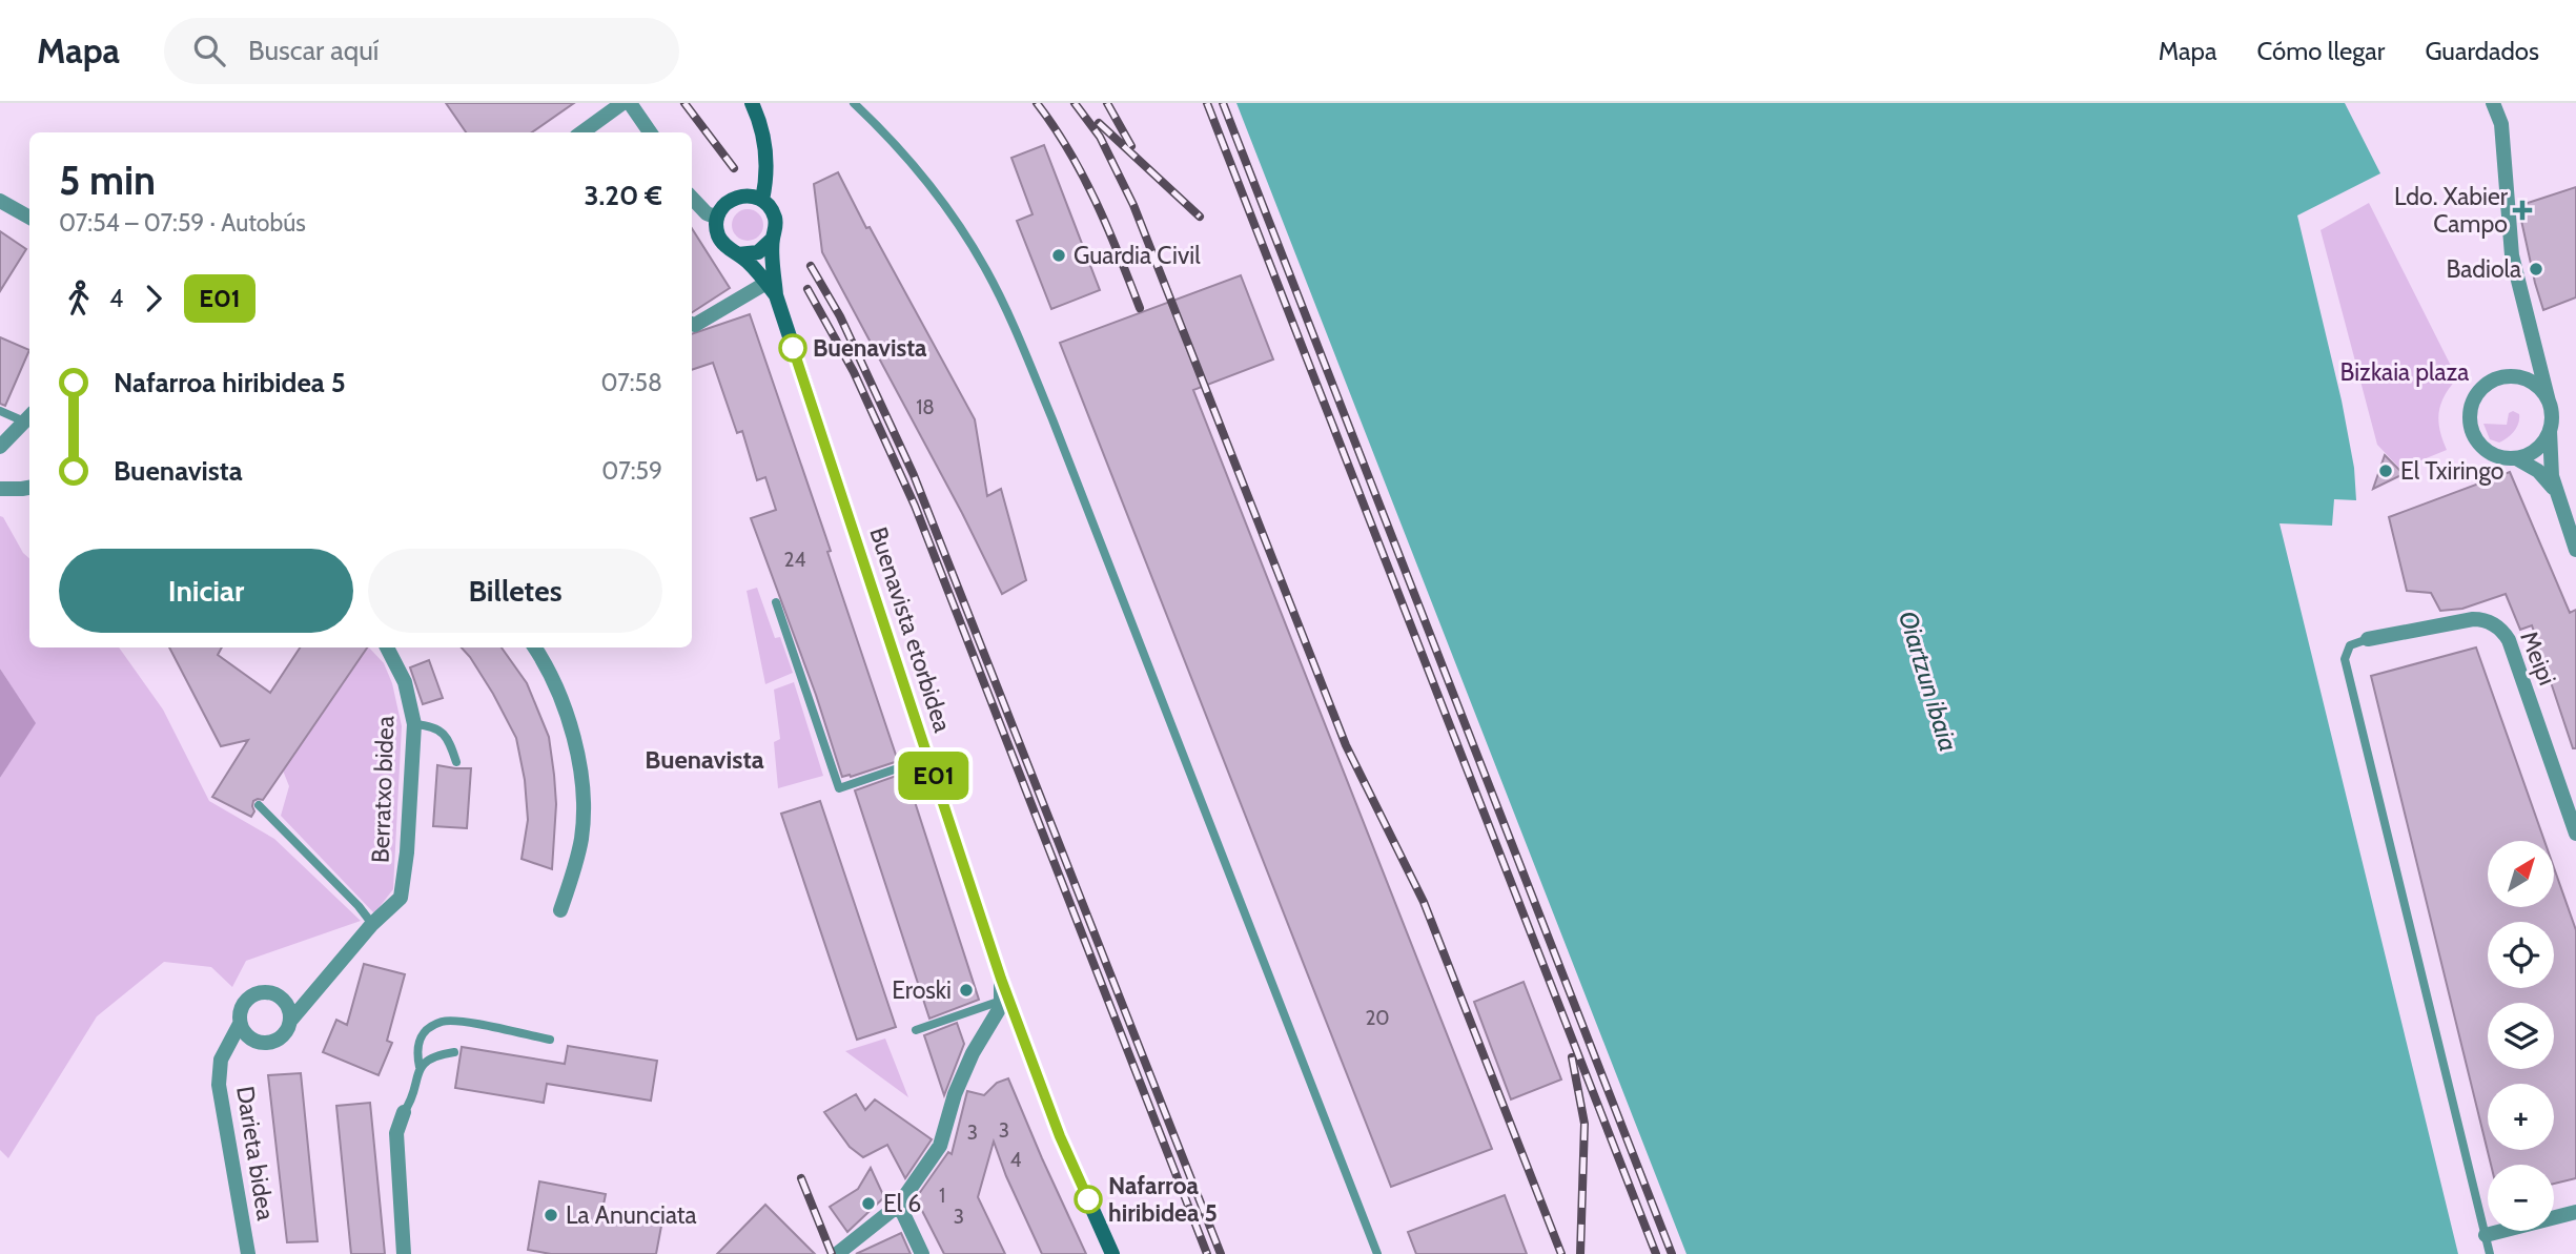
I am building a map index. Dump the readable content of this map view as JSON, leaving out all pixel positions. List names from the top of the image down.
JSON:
{
  "streets": {
    "main road": ["Buenavista etorbidea"],
    "street": ["Meipi", "Berratxo bidea", "Darieta bidea"]
  },
  "districts": ["Buenavista"],
  "water": ["Oiartzun ibaia"],
  "parks": ["Bizkaia plaza"],
  "places": {
    "health": ["Ldo. Xabier Campo"],
    "other": [
      "Guardia Civil",
      "Badiola",
      "Buenavista",
      "El Txiringo",
      "Eroski",
      "Nafarroa hiribidea 5",
      "El 6",
      "La Anunciata"
    ]
  },
  "lines": ["bus line E01"],
  "house_numbers": [
    "18",
    "24",
    "20",
    "3",
    "3",
    "4",
    "1",
    "3"
  ],
  "north": "top right",
  "page": {
    "header": "Mapa",
    "search": "Buscar aquí",
    "nav": ["Mapa", "Cómo llegar", "Guardados"],
    "on_map": "E01",
    "heading": ["5 min", "07:54 – 07:59 · Autobús", "3.20 €"],
    "legs": ["4", "E01"],
    "list": [
      {
        "name": "Nafarroa hiribidea 5",
        "value": "07:58"
      },
      {
        "name": "Buenavista",
        "value": "07:59"
      }
    ],
    "buttons": ["Iniciar", "Billetes"],
    "map_buttons": ["+", "−"]
  }
}
